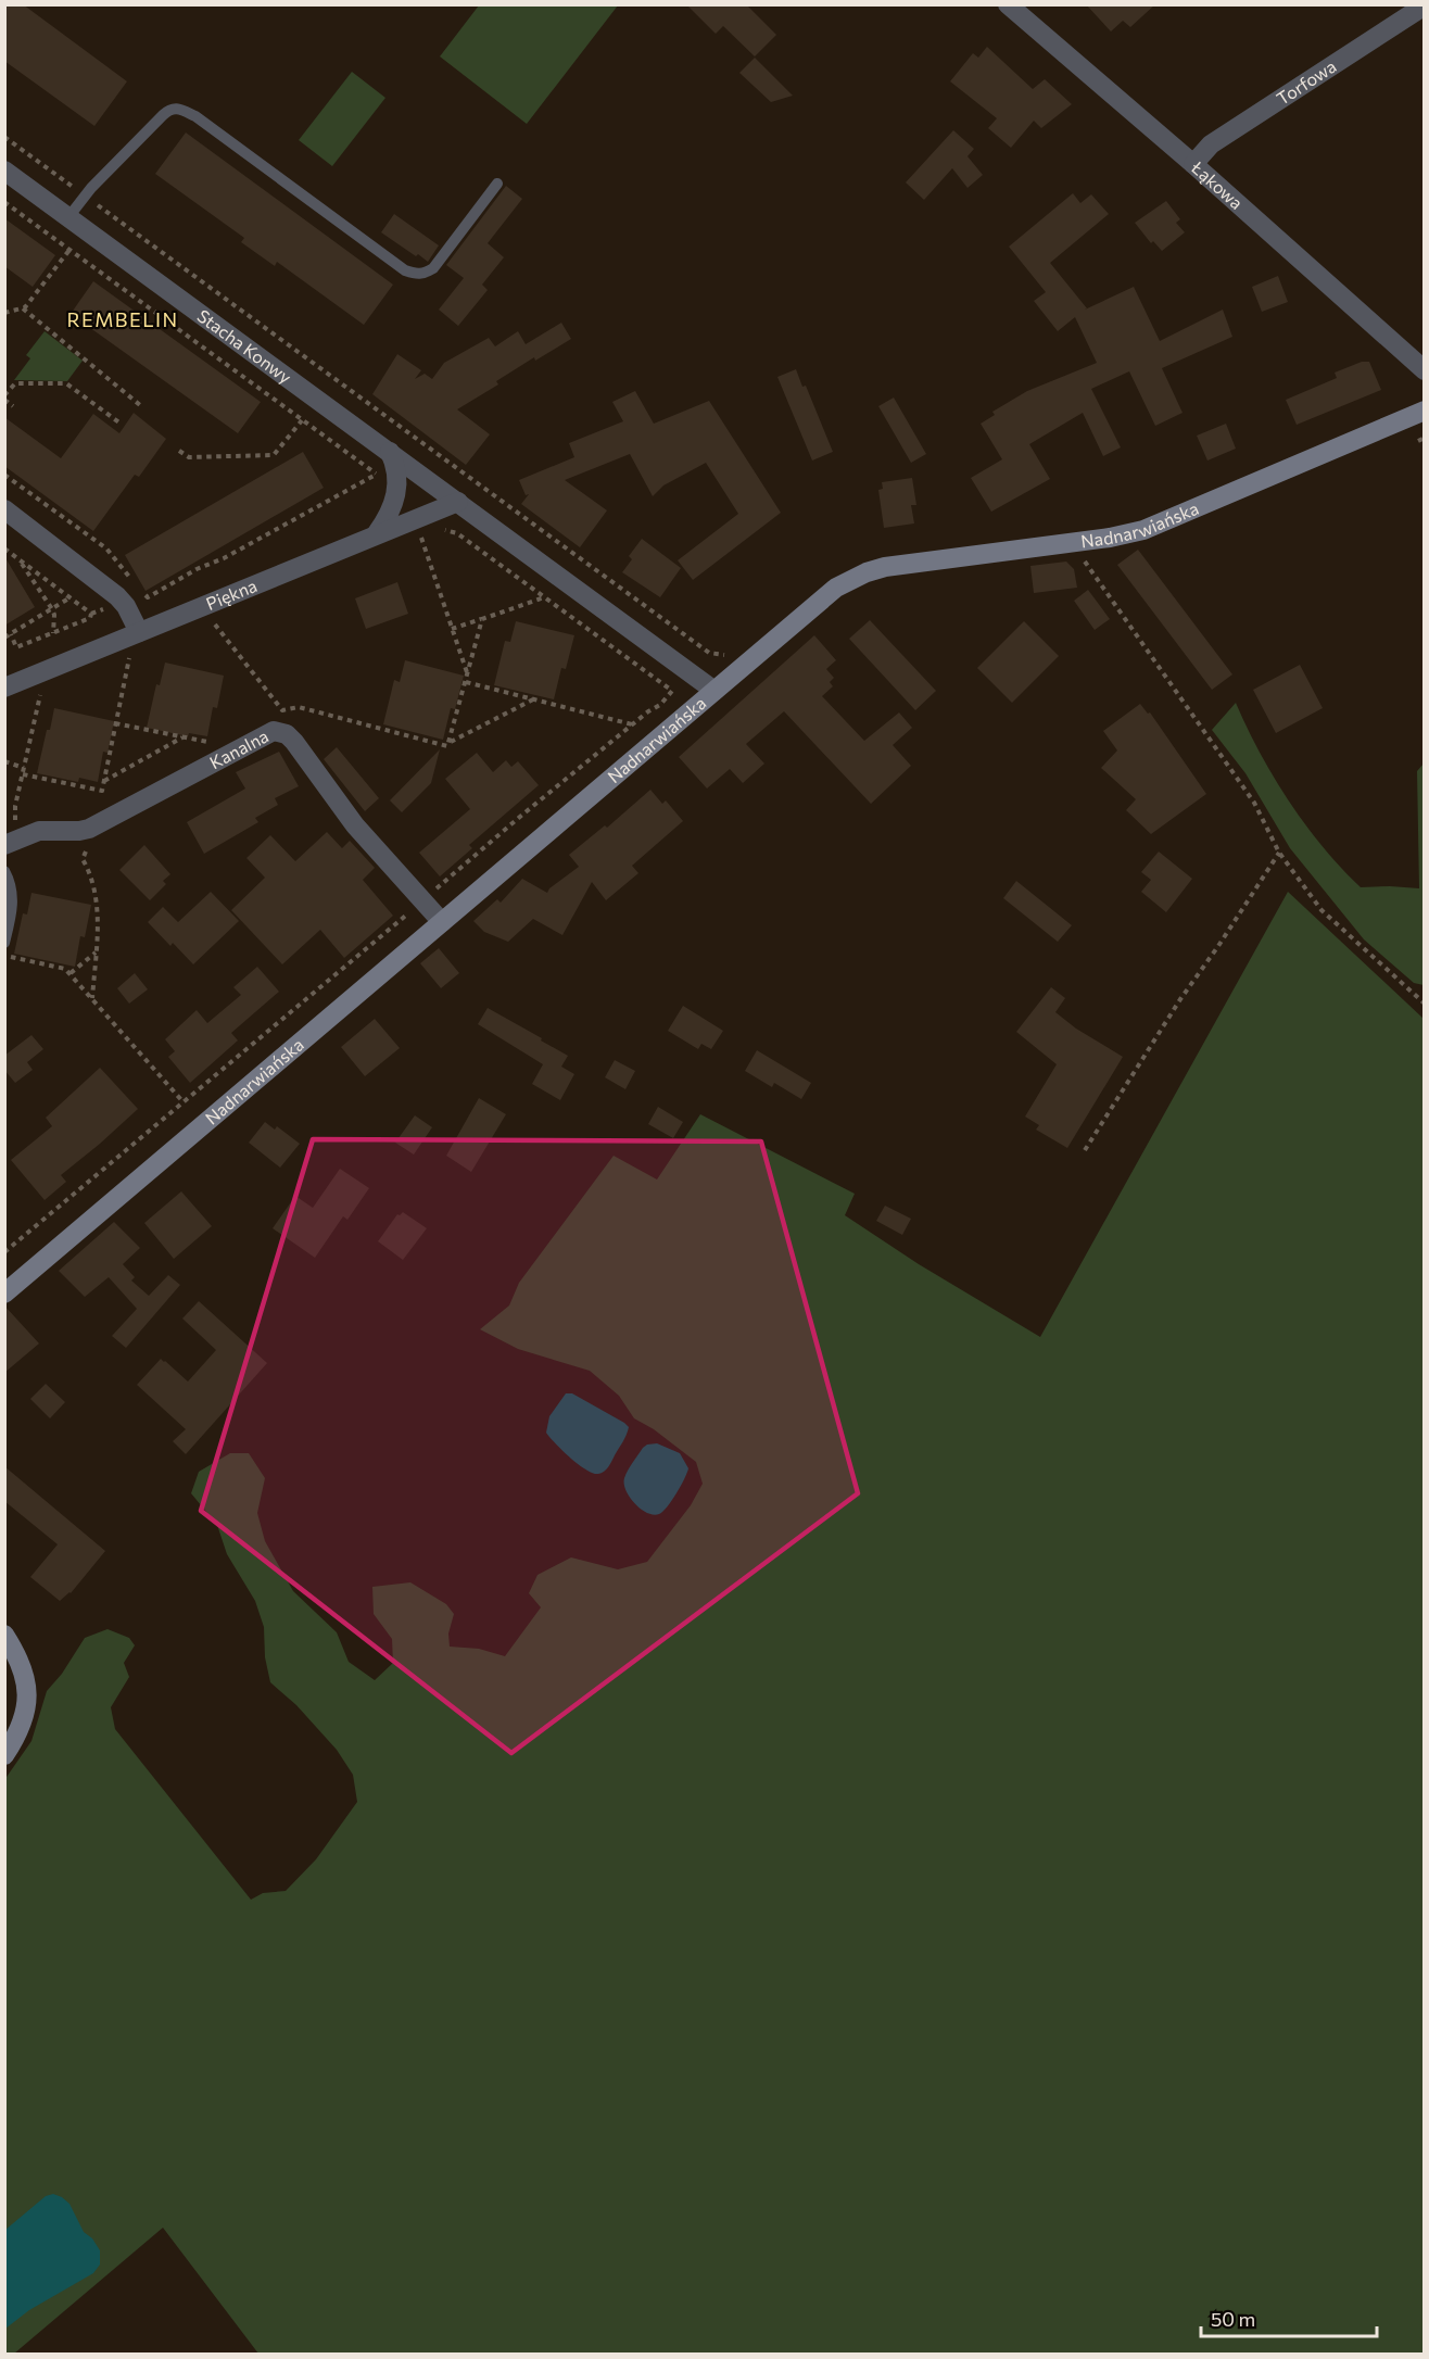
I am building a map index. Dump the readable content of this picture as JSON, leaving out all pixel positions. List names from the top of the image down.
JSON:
{
  "streets": {
    "street": [
      "Torfowa",
      "Łąkowa",
      "Stacha Konwy",
      "Nadnarwiańska",
      "Piękna",
      "Kanalna"
    ]
  },
  "crossings": [
    ["Torfowa", "Łąkowa"],
    ["Stacha Konwy", "Nadnarwiańska"],
    ["Stacha Konwy", "Piękna"],
    ["Nadnarwiańska", "Kanalna"]
  ],
  "districts": ["REMBELIN"],
  "scale_bar": "50 m"
}
